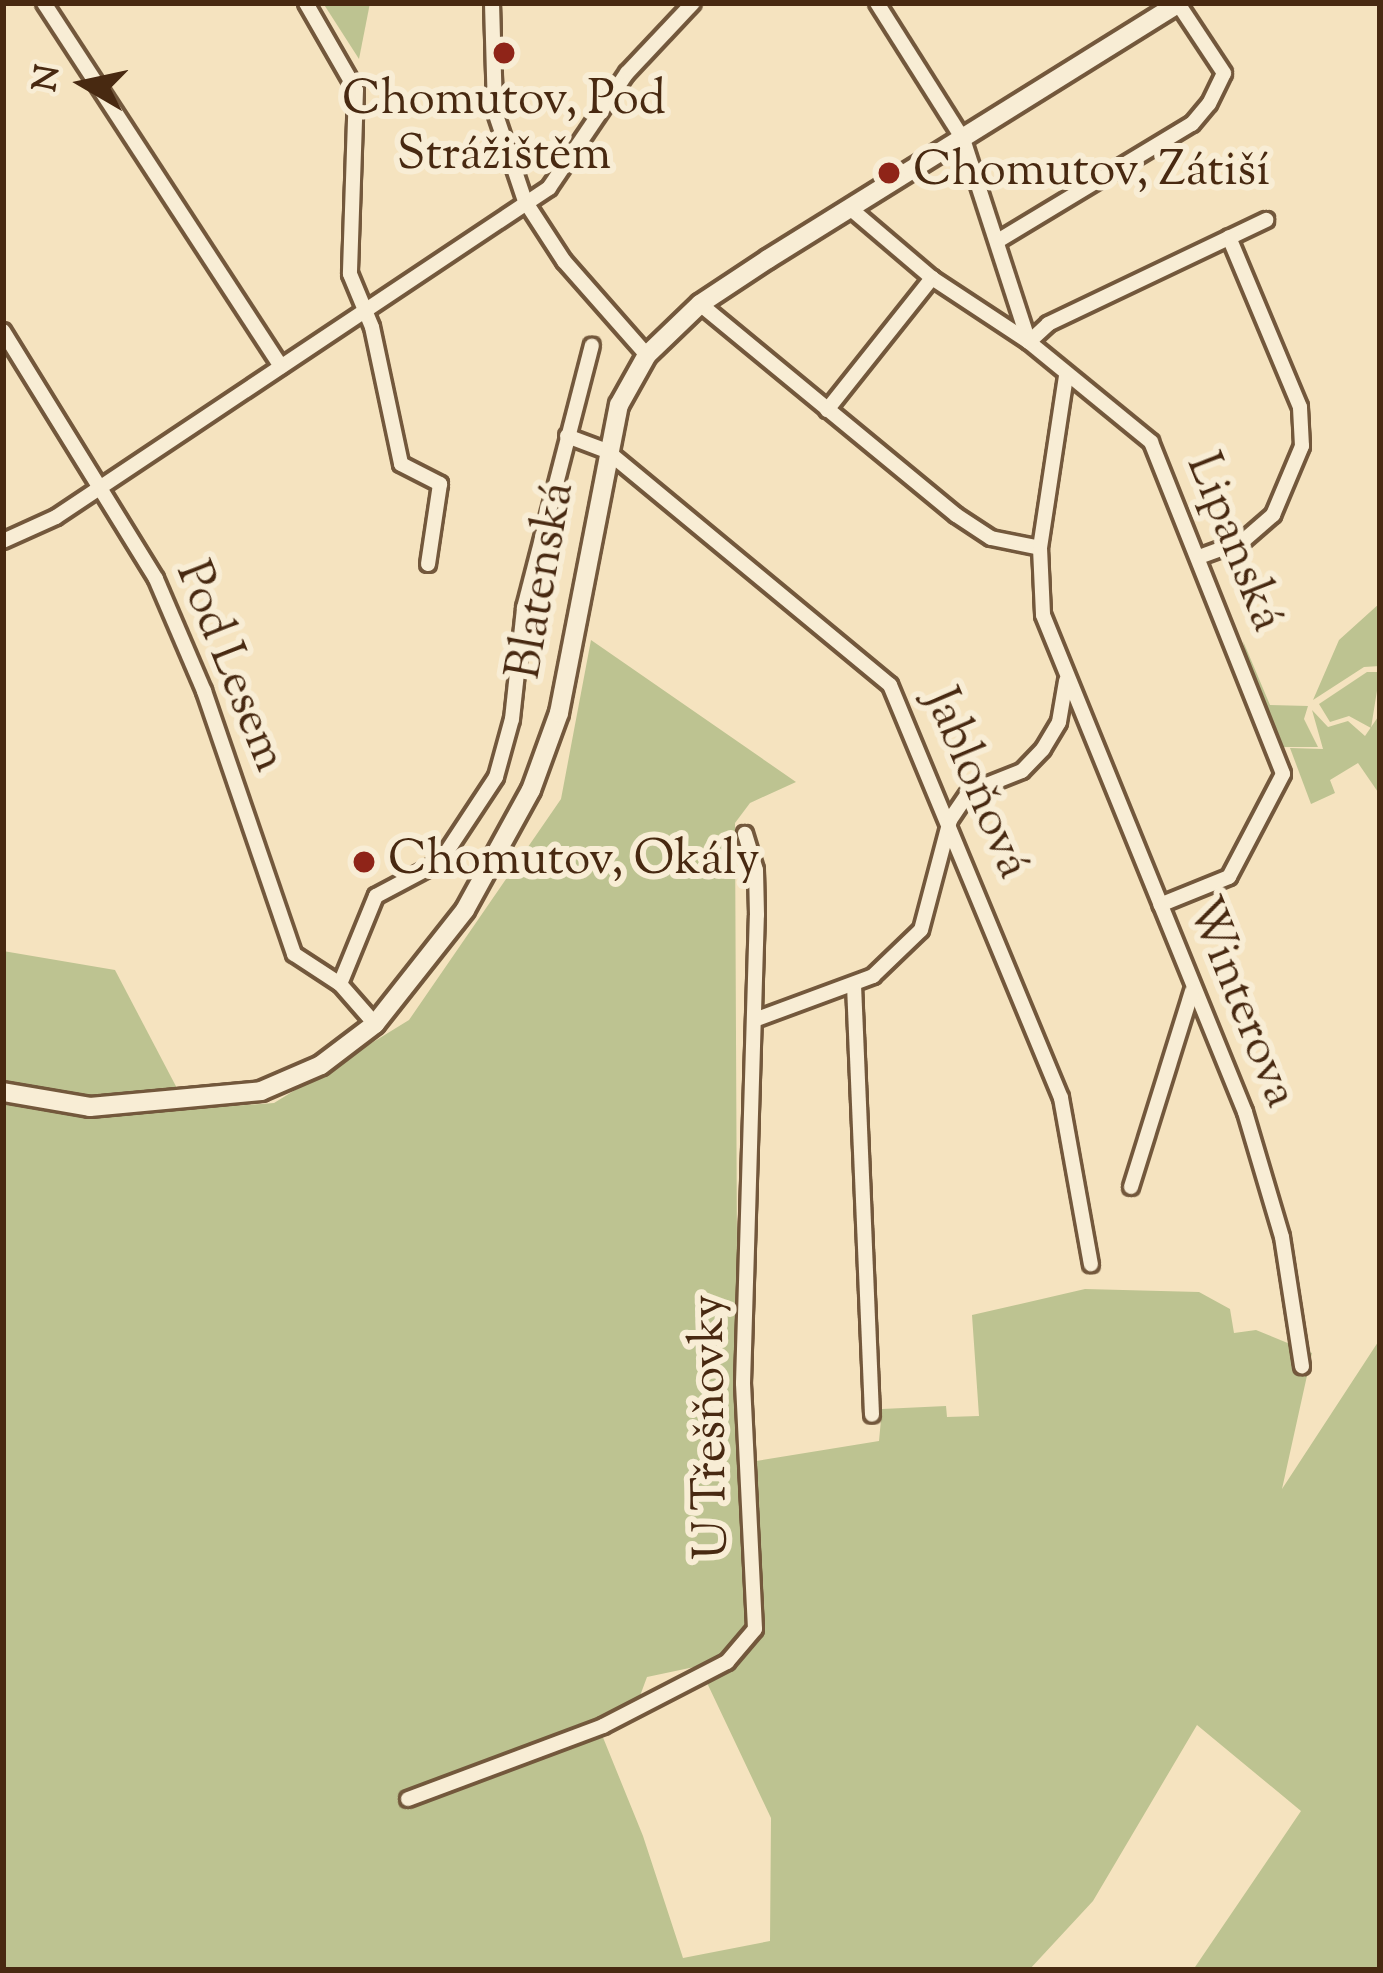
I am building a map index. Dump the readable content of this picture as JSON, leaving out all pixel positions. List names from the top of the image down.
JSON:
{
  "streets": {
    "street": [
      "Lipanská",
      "Blatenská",
      "Pod Lesem",
      "Jabloňová",
      "Winterova",
      "U Třešňovky"
    ]
  },
  "crossings": [
    ["Lipanská", "Blatenská"],
    ["Lipanská", "Winterova"],
    ["Blatenská", "Pod Lesem"],
    ["Blatenská", "Jabloňová"]
  ],
  "places": ["Chomutov, Pod Strážištěm", "Chomutov, Zátiší", "Chomutov, Okály"],
  "north": "left"
}
